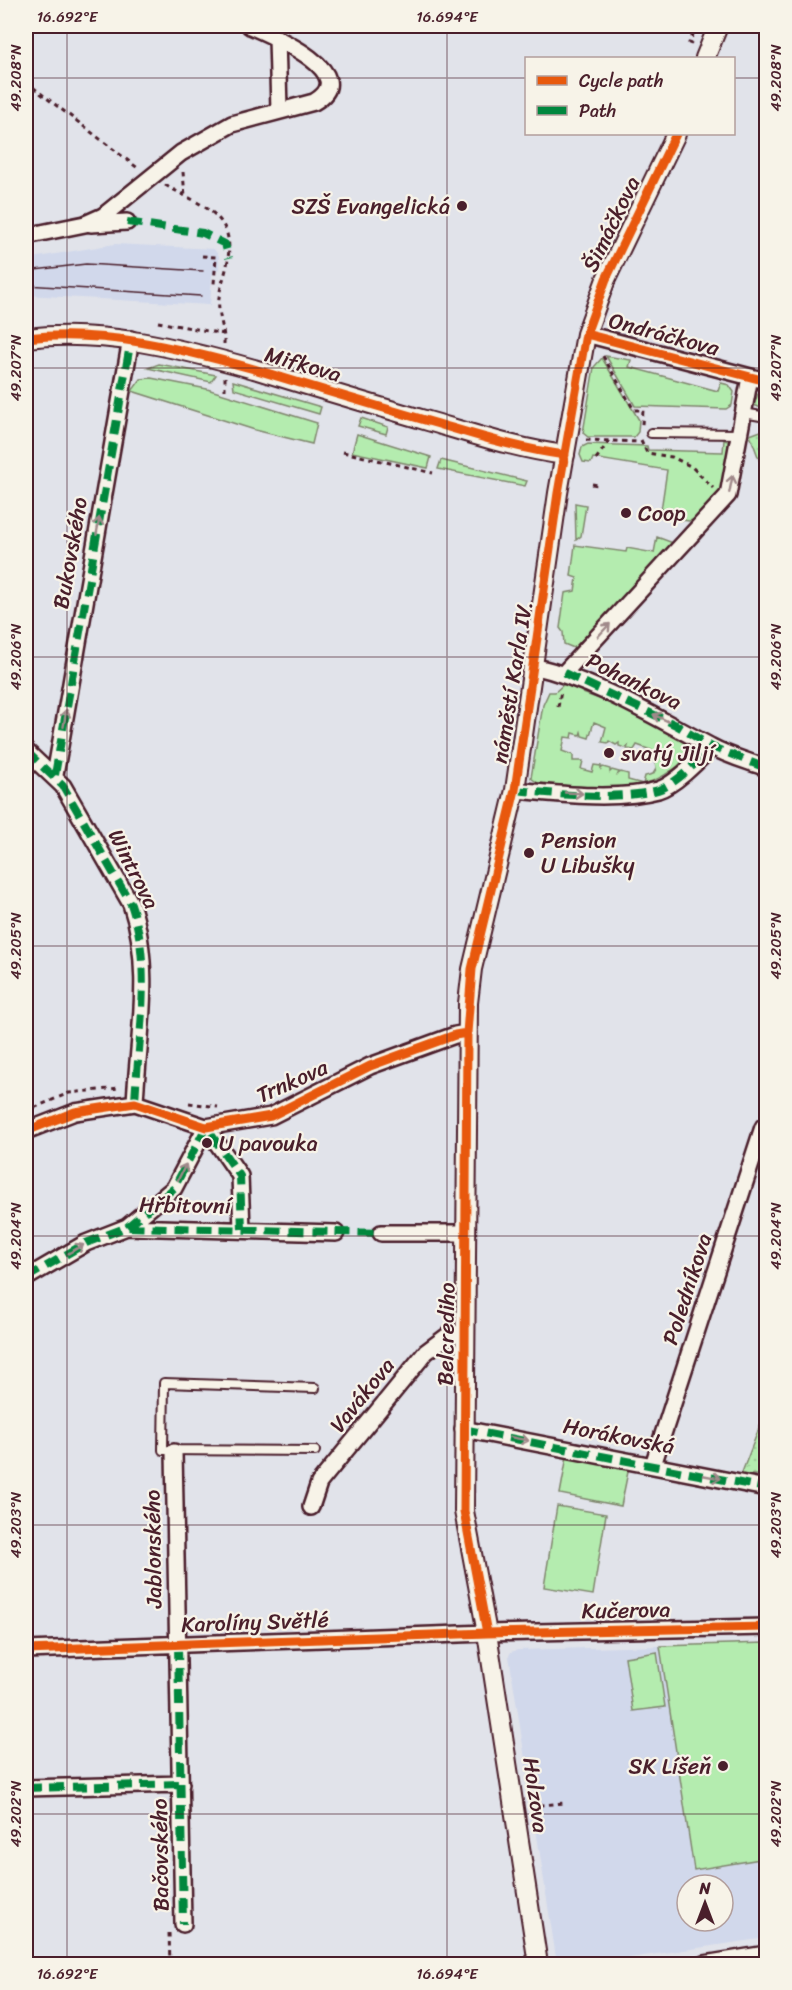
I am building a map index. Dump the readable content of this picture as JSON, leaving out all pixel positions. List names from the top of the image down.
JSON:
{
  "streets": {
    "street": [
      "Šimáčkova",
      "Ondráčkova",
      "Mifkova",
      "Bukovského",
      "Pohankova",
      "náměstí Karla IV.",
      "Wintrova",
      "Trnkova",
      "Hřbitovní",
      "Poledníkova",
      "Belcrediho",
      "Vavákova",
      "Horákovská",
      "Jablonského",
      "Kučerova",
      "Karolíny Světlé",
      "Holzova",
      "Bačovského"
    ]
  },
  "crossings": [
    ["Šimáčkova", "Ondráčkova"],
    ["Šimáčkova", "náměstí Karla IV."],
    ["Ondráčkova", "náměstí Karla IV."],
    ["Mifkova", "Bukovského"],
    ["Mifkova", "náměstí Karla IV."],
    ["Bukovského", "Wintrova"],
    ["Pohankova", "náměstí Karla IV."],
    ["náměstí Karla IV.", "Trnkova"],
    ["náměstí Karla IV.", "Belcrediho"],
    ["Wintrova", "Trnkova"],
    ["Trnkova", "Hřbitovní"],
    ["Trnkova", "Belcrediho"],
    ["Poledníkova", "Horákovská"],
    ["Belcrediho", "Vavákova"],
    ["Belcrediho", "Horákovská"],
    ["Belcrediho", "Kučerova"],
    ["Belcrediho", "Karolíny Světlé"],
    ["Belcrediho", "Holzova"],
    ["Jablonského", "Karolíny Světlé"],
    ["Jablonského", "Bačovského"],
    ["Kučerova", "Karolíny Světlé"],
    ["Kučerova", "Holzova"],
    ["Karolíny Světlé", "Holzova"],
    ["Karolíny Světlé", "Bačovského"]
  ],
  "one_way": [
    "Bukovského",
    "Pohankova",
    "Hřbitovní",
    "Horákovská"
  ],
  "places": [
    "SZŠ Evangelická",
    "Coop",
    "svatý Jiljí",
    "Pension U Libušky",
    "U pavouka",
    "SK Líšeň"
  ],
  "legend": ["Cycle path", "Path"],
  "north": "top",
  "coordinates": [
    "16.692°E",
    "16.694°E",
    "49.208°N",
    "49.207°N",
    "49.206°N",
    "49.205°N",
    "49.204°N",
    "49.203°N",
    "49.202°N"
  ]
}
